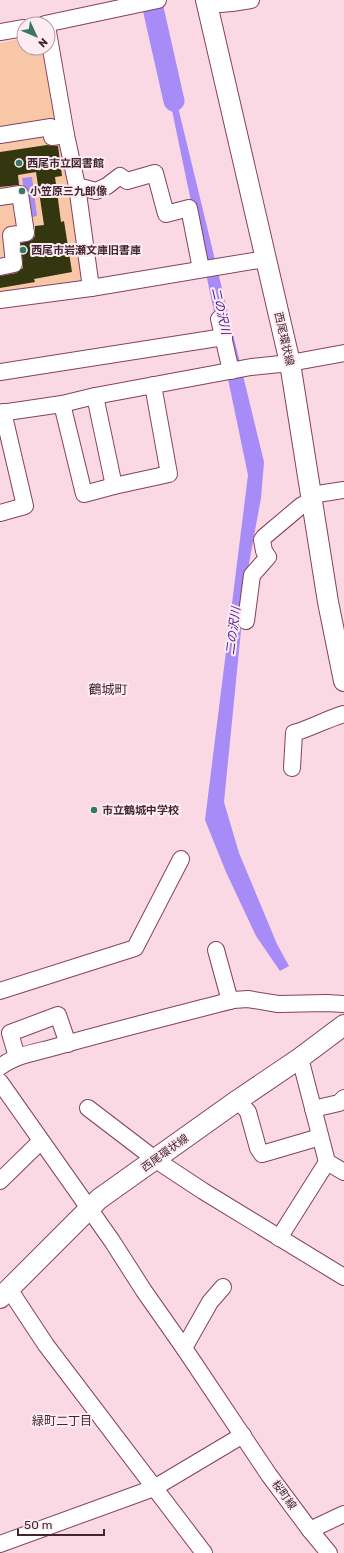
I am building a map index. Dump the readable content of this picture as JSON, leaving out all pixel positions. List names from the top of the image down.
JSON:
{
  "streets": {
    "main road": ["西尾環状線"],
    "street": ["桜町線"]
  },
  "crossings": [
    ["西尾環状線", "桜町線"]
  ],
  "districts": ["鶴城町", "緑町二丁目"],
  "water": ["二の沢川"],
  "places": [
    "西尾市立図書館",
    "小笠原三九郎像",
    "西尾市岩瀬文庫旧書庫",
    "市立鶴城中学校"
  ],
  "scale_bar": "50 m",
  "north": "bottom right"
}
